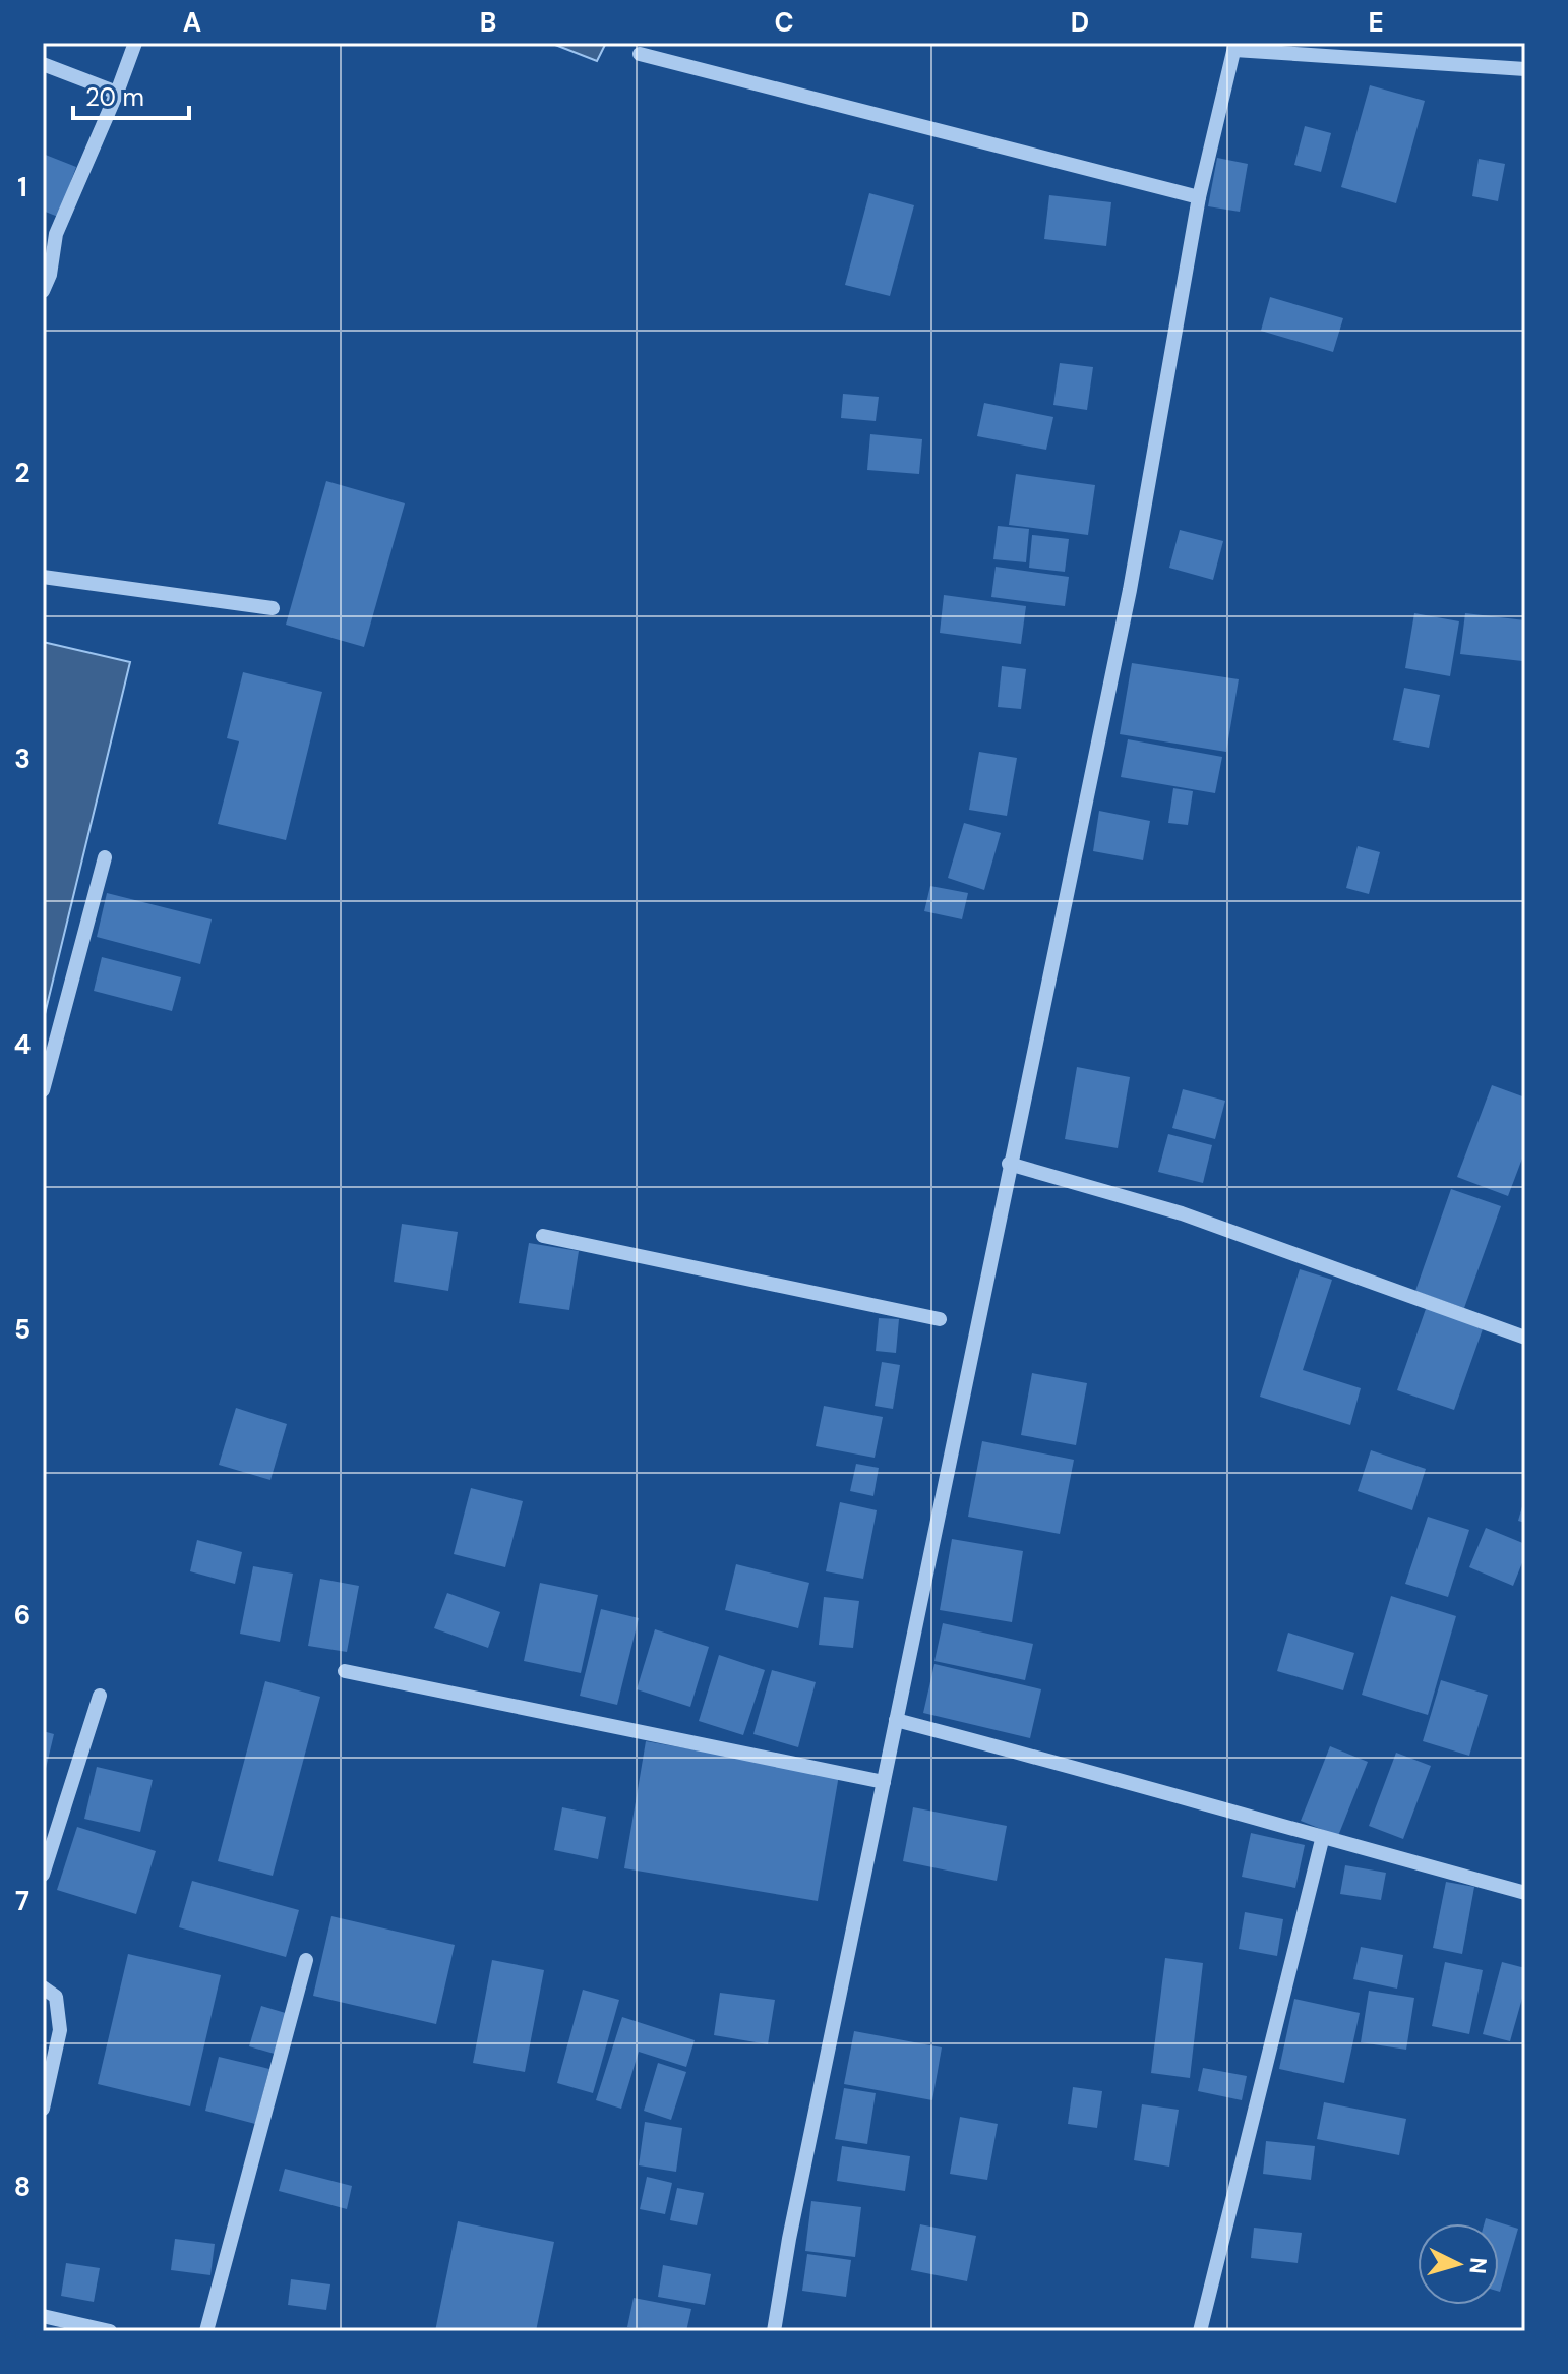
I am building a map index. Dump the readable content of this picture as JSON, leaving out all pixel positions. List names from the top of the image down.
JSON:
{
  "scale_bar": "20 m",
  "north": "right",
  "grid": {
    "columns": [
      "A",
      "B",
      "C",
      "D",
      "E"
    ],
    "rows": [
      "1",
      "2",
      "3",
      "4",
      "5",
      "6",
      "7",
      "8"
    ]
  }
}
